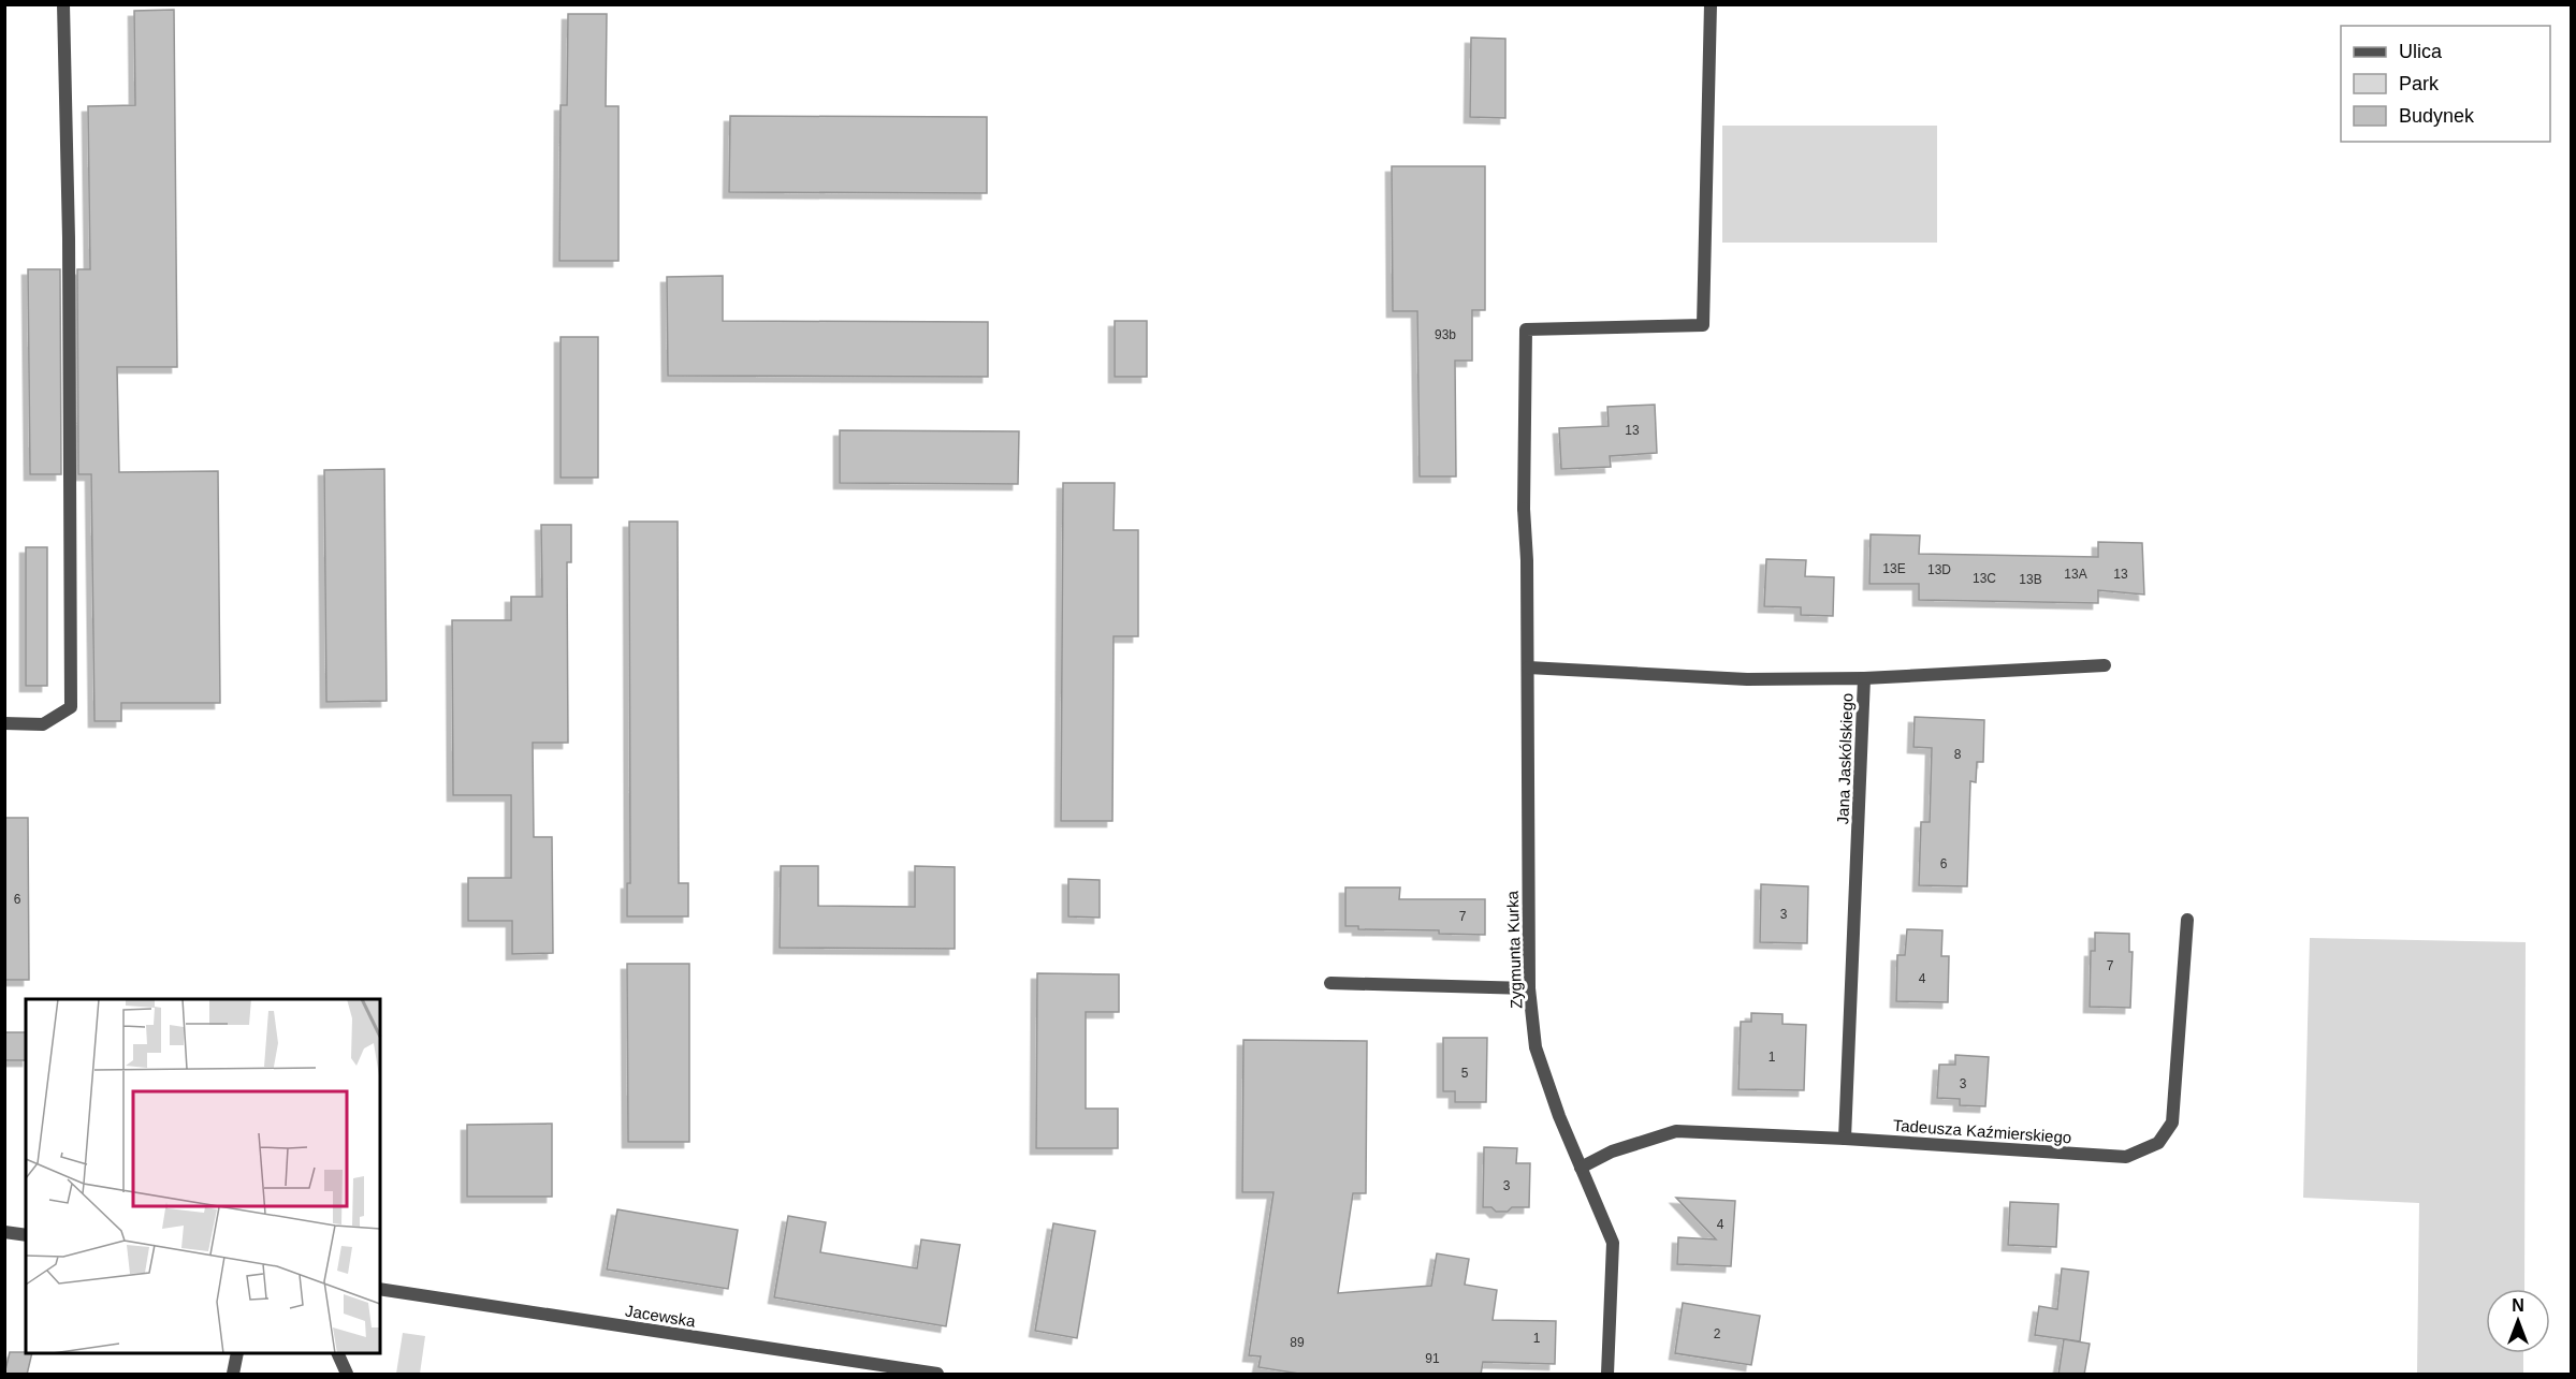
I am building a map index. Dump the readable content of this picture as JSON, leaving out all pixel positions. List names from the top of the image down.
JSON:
{
  "streets": {
    "street": [
      "Jana Jaskólskiego",
      "Zygmunta Kurka",
      "Tadeusza Kaźmierskiego",
      "Jacewska"
    ]
  },
  "crossings": [
    ["Jana Jaskólskiego", "Zygmunta Kurka"],
    ["Jana Jaskólskiego", "Tadeusza Kaźmierskiego"],
    ["Zygmunta Kurka", "Tadeusza Kaźmierskiego"]
  ],
  "house_numbers": [
    "93b",
    "13",
    "13E",
    "13D",
    "13A",
    "13",
    "13C",
    "13B",
    "8",
    "6",
    "6",
    "3",
    "7",
    "7",
    "4",
    "1",
    "5",
    "3",
    "3",
    "4",
    "2",
    "1",
    "89",
    "91"
  ],
  "legend": ["Ulica", "Park", "Budynek"],
  "north": "top"
}
